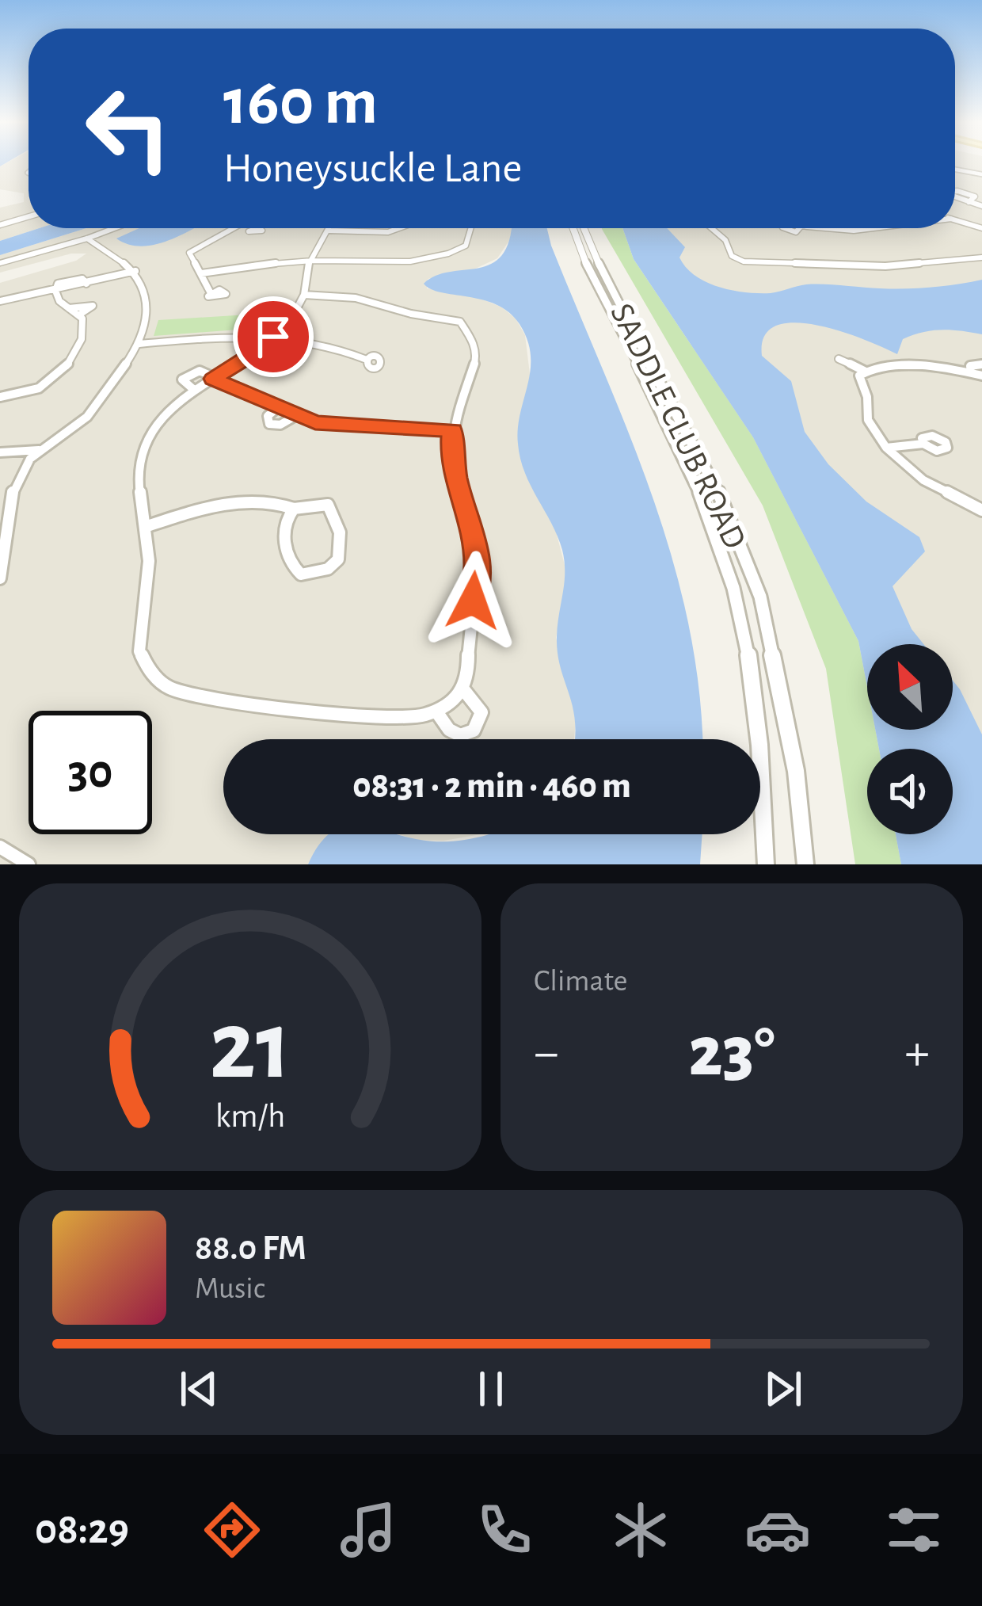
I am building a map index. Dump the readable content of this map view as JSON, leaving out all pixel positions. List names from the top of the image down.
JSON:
{
  "streets": {
    "street": ["SADDLE CLUB ROAD"]
  },
  "north": "top left",
  "page": {
    "turn": ["160 m", "Honeysuckle Lane"],
    "limit": "30",
    "trip": "08:31 · 2 min · 460 m",
    "tile": "Climate",
    "heat": ["−", "23°", "+"],
    "song": ["88.0 FM", "Music"],
    "tabs": "08:29",
    "gauge": ["21", "km/h"]
  }
}
